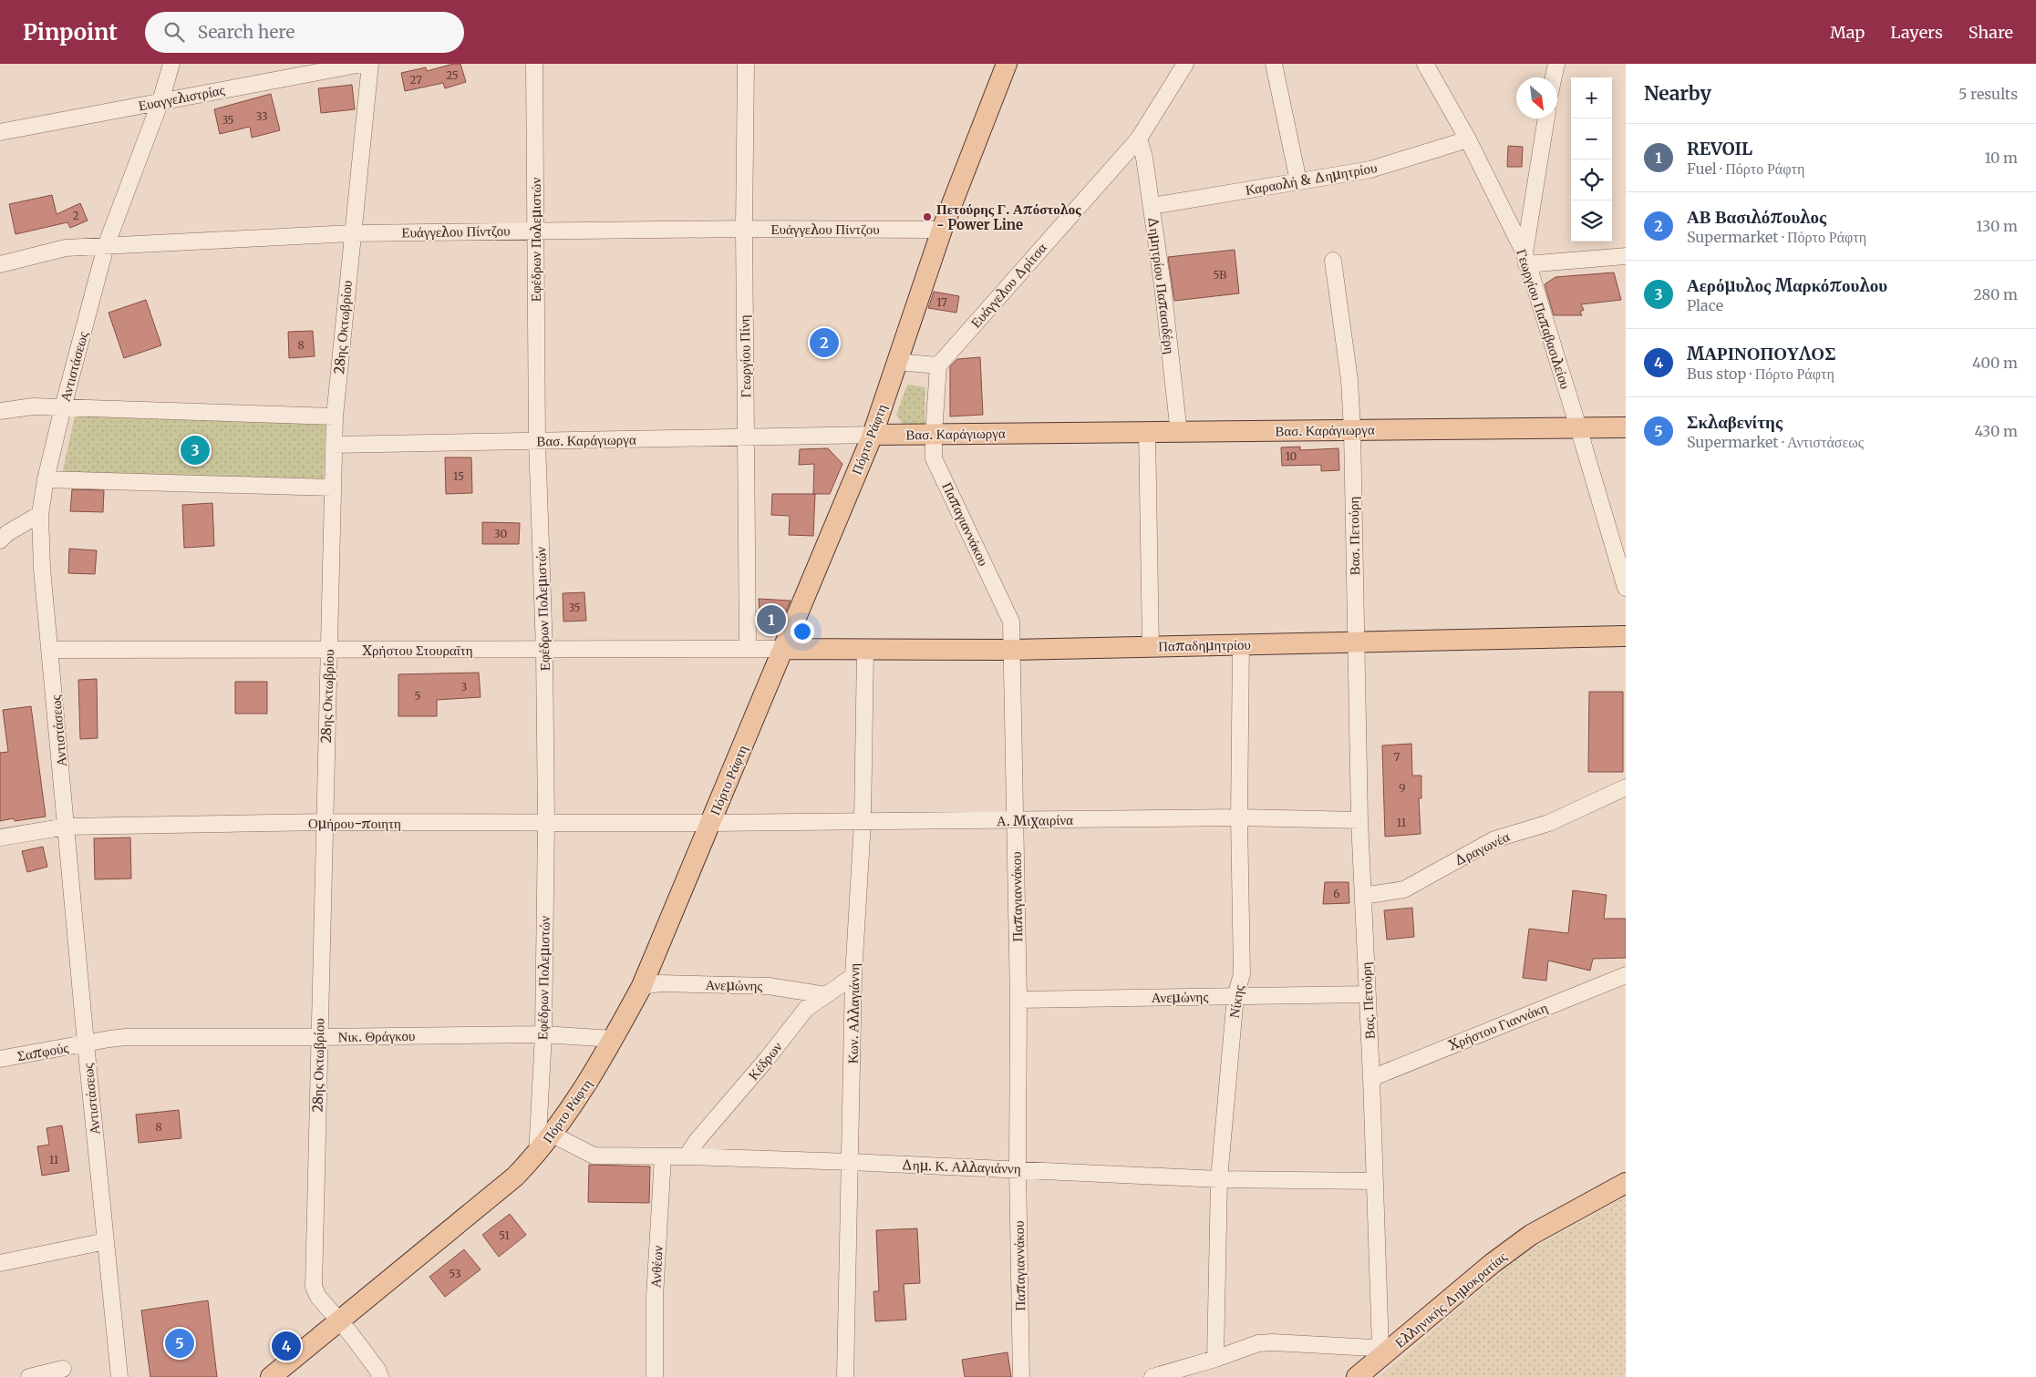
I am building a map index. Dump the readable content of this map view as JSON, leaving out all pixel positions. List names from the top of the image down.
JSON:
{
  "streets": {
    "main road": [
      "Βασ. Καράγιωργα",
      "Πόρτο Ράφτη",
      "Παπαδημητρίου",
      "Ελληνικής Δημοκρατίας"
    ],
    "street": [
      "Ευαγγελιστρίας",
      "Καραολή & Δημητρίου",
      "Ευάγγελου Πίντζου",
      "Εφέδρων Πολεμιστών",
      "Ευάγγελου Δρίτσα",
      "Δημητρίου Παπασιδέρη",
      "Γεωργίου Παπαβασιλείου",
      "28ης Οκτωβρίου",
      "Γεωργίου Πίνη",
      "Αντιστάσεως",
      "Παπαγιαννάκου",
      "Βασ. Πετούρη",
      "Χρήστου Στουραΐτη",
      "Α. Μιχαιρίνα",
      "Ομήρου-ποιητη",
      "Δραγωνέα",
      "Ανεμώνης",
      "Βας. Πετούρη",
      "Νίκης",
      "Κων. Αλλαγιάννη",
      "Χρήστου Γιαννάκη",
      "Νικ. Θράγκου",
      "Σαπφούς",
      "Κέδρων",
      "Δημ. Κ. Αλλαγιάννη",
      "Ανθέων"
    ]
  },
  "crossings": [
    ["Ευαγγελιστρίας", "Αντιστάσεως"],
    ["Καραολή & Δημητρίου", "Δημητρίου Παπασιδέρη"],
    ["Καραολή & Δημητρίου", "Γεωργίου Παπαβασιλείου"],
    ["Ευάγγελου Πίντζου", "Εφέδρων Πολεμιστών"],
    ["Ευάγγελου Πίντζου", "28ης Οκτωβρίου"],
    ["Ευάγγελου Πίντζου", "Γεωργίου Πίνη"],
    ["Ευάγγελου Πίντζου", "Αντιστάσεως"],
    ["Ευάγγελου Πίντζου", "Πόρτο Ράφτη"],
    ["Εφέδρων Πολεμιστών", "Βασ. Καράγιωργα"],
    ["Εφέδρων Πολεμιστών", "Πόρτο Ράφτη"],
    ["Εφέδρων Πολεμιστών", "Χρήστου Στουραΐτη"],
    ["Εφέδρων Πολεμιστών", "Ομήρου-ποιητη"],
    ["Εφέδρων Πολεμιστών", "Νικ. Θράγκου"],
    ["Ευάγγελου Δρίτσα", "Δημητρίου Παπασιδέρη"],
    ["Δημητρίου Παπασιδέρη", "Βασ. Καράγιωργα"],
    ["Γεωργίου Παπαβασιλείου", "Βασ. Καράγιωργα"],
    ["28ης Οκτωβρίου", "Βασ. Καράγιωργα"],
    ["28ης Οκτωβρίου", "Πόρτο Ράφτη"],
    ["28ης Οκτωβρίου", "Χρήστου Στουραΐτη"],
    ["28ης Οκτωβρίου", "Ομήρου-ποιητη"],
    ["28ης Οκτωβρίου", "Νικ. Θράγκου"],
    ["Γεωργίου Πίνη", "Βασ. Καράγιωργα"],
    ["Γεωργίου Πίνη", "Χρήστου Στουραΐτη"],
    ["Αντιστάσεως", "Χρήστου Στουραΐτη"],
    ["Αντιστάσεως", "Ομήρου-ποιητη"],
    ["Αντιστάσεως", "Νικ. Θράγκου"],
    ["Αντιστάσεως", "Σαπφούς"],
    ["Βασ. Καράγιωργα", "Πόρτο Ράφτη"],
    ["Βασ. Καράγιωργα", "Παπαγιαννάκου"],
    ["Βασ. Καράγιωργα", "Βασ. Πετούρη"],
    ["Πόρτο Ράφτη", "Παπαδημητρίου"],
    ["Πόρτο Ράφτη", "Χρήστου Στουραΐτη"],
    ["Πόρτο Ράφτη", "Α. Μιχαιρίνα"],
    ["Πόρτο Ράφτη", "Ομήρου-ποιητη"],
    ["Πόρτο Ράφτη", "Ανεμώνης"],
    ["Πόρτο Ράφτη", "Νικ. Θράγκου"],
    ["Πόρτο Ράφτη", "Δημ. Κ. Αλλαγιάννη"],
    ["Παπαγιαννάκου", "Παπαδημητρίου"],
    ["Παπαγιαννάκου", "Α. Μιχαιρίνα"],
    ["Παπαγιαννάκου", "Ανεμώνης"],
    ["Παπαγιαννάκου", "Δημ. Κ. Αλλαγιάννη"],
    ["Βασ. Πετούρη", "Παπαδημητρίου"],
    ["Βασ. Πετούρη", "Βας. Πετούρη"],
    ["Παπαδημητρίου", "Χρήστου Στουραΐτη"],
    ["Παπαδημητρίου", "Βας. Πετούρη"],
    ["Παπαδημητρίου", "Νίκης"],
    ["Παπαδημητρίου", "Κων. Αλλαγιάννη"],
    ["Α. Μιχαιρίνα", "Ομήρου-ποιητη"],
    ["Α. Μιχαιρίνα", "Βας. Πετούρη"],
    ["Α. Μιχαιρίνα", "Νίκης"],
    ["Α. Μιχαιρίνα", "Κων. Αλλαγιάννη"],
    ["Δραγωνέα", "Βας. Πετούρη"],
    ["Ανεμώνης", "Βας. Πετούρη"],
    ["Ανεμώνης", "Νίκης"],
    ["Ανεμώνης", "Κέδρων"],
    ["Βας. Πετούρη", "Χρήστου Γιαννάκη"],
    ["Βας. Πετούρη", "Δημ. Κ. Αλλαγιάννη"],
    ["Βας. Πετούρη", "Ελληνικής Δημοκρατίας"],
    ["Νίκης", "Δημ. Κ. Αλλαγιάννη"],
    ["Νίκης", "Ελληνικής Δημοκρατίας"],
    ["Κων. Αλλαγιάννη", "Κέδρων"],
    ["Κων. Αλλαγιάννη", "Δημ. Κ. Αλλαγιάννη"],
    ["Νικ. Θράγκου", "Σαπφούς"],
    ["Κέδρων", "Δημ. Κ. Αλλαγιάννη"],
    ["Δημ. Κ. Αλλαγιάννη", "Ανθέων"]
  ],
  "places": ["Πετούρης Γ. Απόστολος - Power Line"],
  "house_numbers": [
    "25",
    "27",
    "33",
    "35",
    "2",
    "5B",
    "17",
    "8",
    "10",
    "15",
    "30",
    "35",
    "3",
    "5",
    "7",
    "9",
    "11",
    "6",
    "8",
    "11",
    "51",
    "53"
  ],
  "north": "bottom right",
  "page": {
    "header": "Pinpoint",
    "search": "Search here",
    "nav": ["Map", "Layers", "Share"],
    "heading": ["Nearby", "5 results"],
    "map_buttons": ["+", "−"],
    "list": [
      {
        "mark": "1",
        "name": "REVOIL",
        "note": "Fuel · Πόρτο Ράφτη",
        "value": "10 m"
      },
      {
        "mark": "2",
        "name": "ΑΒ Βασιλόπουλος",
        "note": "Supermarket · Πόρτο Ράφτη",
        "value": "130 m"
      },
      {
        "mark": "3",
        "name": "Αερόμυλος Μαρκόπουλου",
        "note": "Place",
        "value": "280 m"
      },
      {
        "mark": "4",
        "name": "ΜΑΡΙΝΟΠΟΥΛΟΣ",
        "note": "Bus stop · Πόρτο Ράφτη",
        "value": "400 m"
      },
      {
        "mark": "5",
        "name": "Σκλαβενίτης",
        "note": "Supermarket · Αντιστάσεως",
        "value": "430 m"
      }
    ],
    "pins": [
      "2",
      "3",
      "1",
      "5",
      "4"
    ]
  }
}
